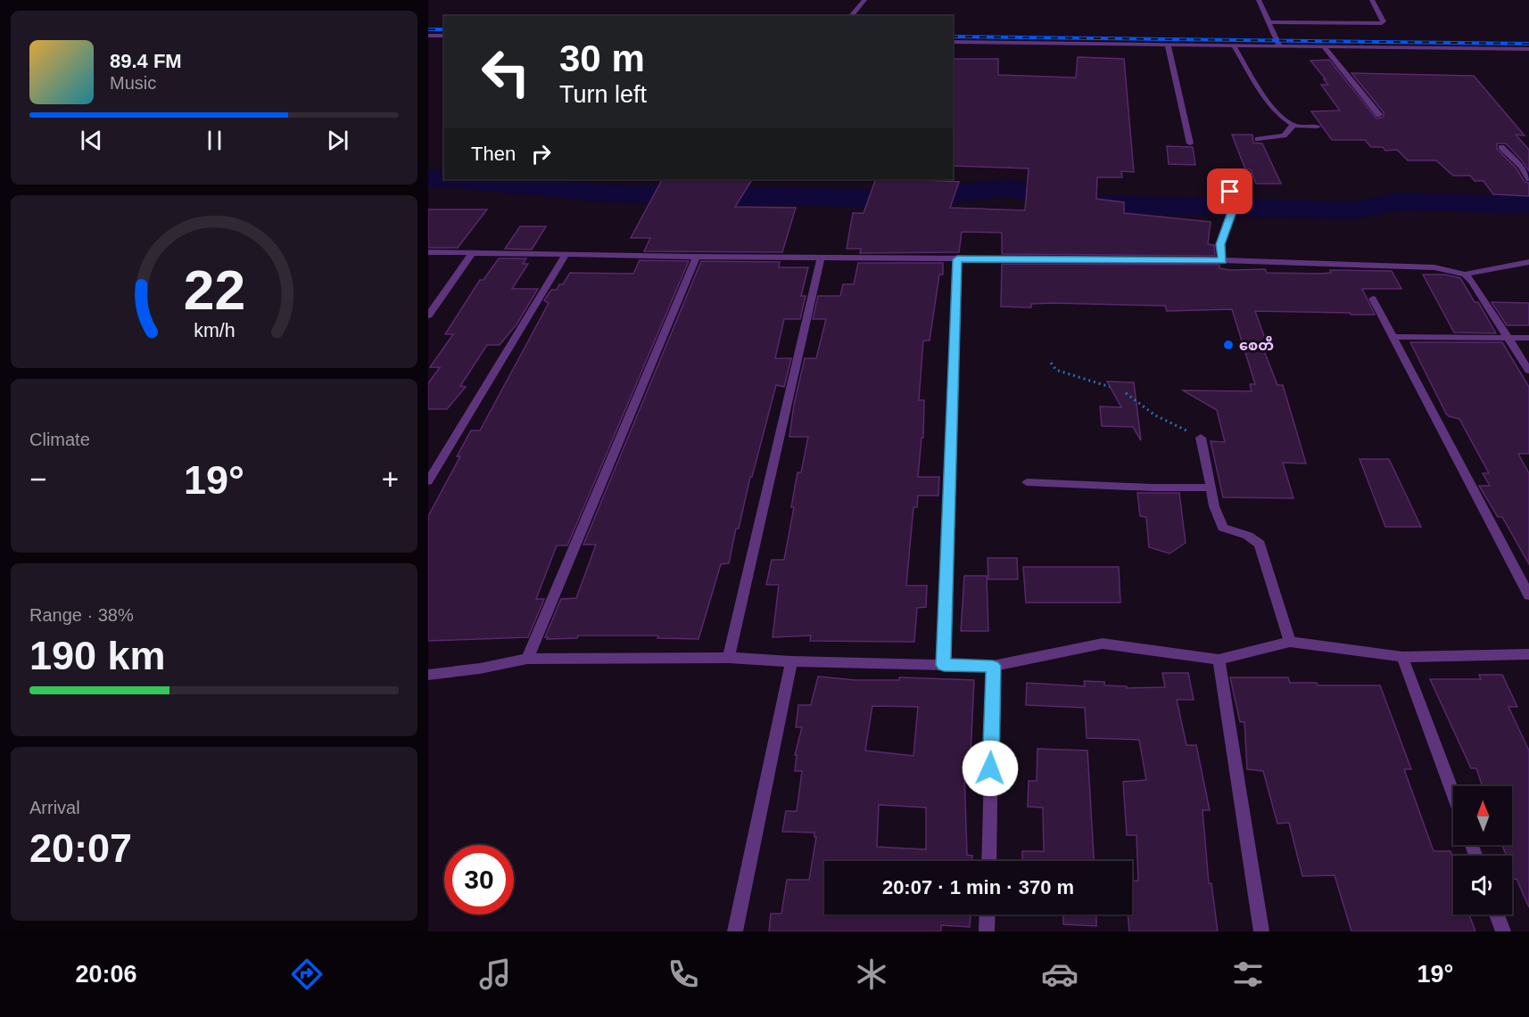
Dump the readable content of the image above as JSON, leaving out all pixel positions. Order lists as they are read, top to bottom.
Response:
{
  "places": ["စေတီ"],
  "north": "top",
  "page": {
    "turn": ["30 m", "Turn left"],
    "song": ["89.4 FM", "Music"],
    "then": "Then",
    "tile": [
      "Climate",
      ["Range · 38%", "190 km"],
      ["Arrival", "20:07"]
    ],
    "heat": ["−", "19°", "+"],
    "limit": "30",
    "trip": "20:07 · 1 min · 370 m",
    "tabs": ["20:06", "19°"],
    "gauge": ["22", "km/h"]
  }
}
